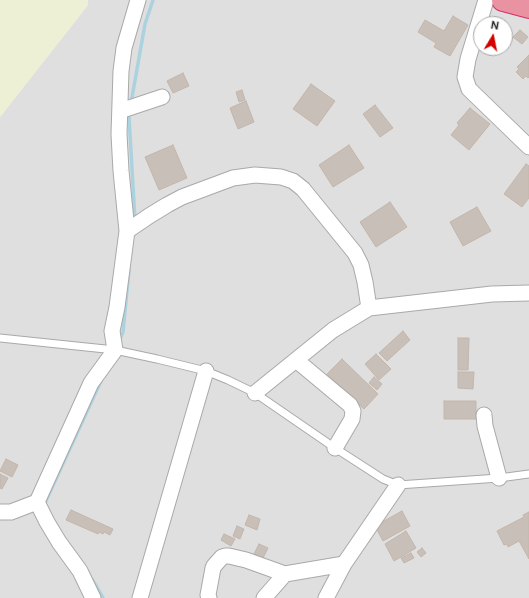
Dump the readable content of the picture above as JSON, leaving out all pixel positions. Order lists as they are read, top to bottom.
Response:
{
  "north": "top"
}
